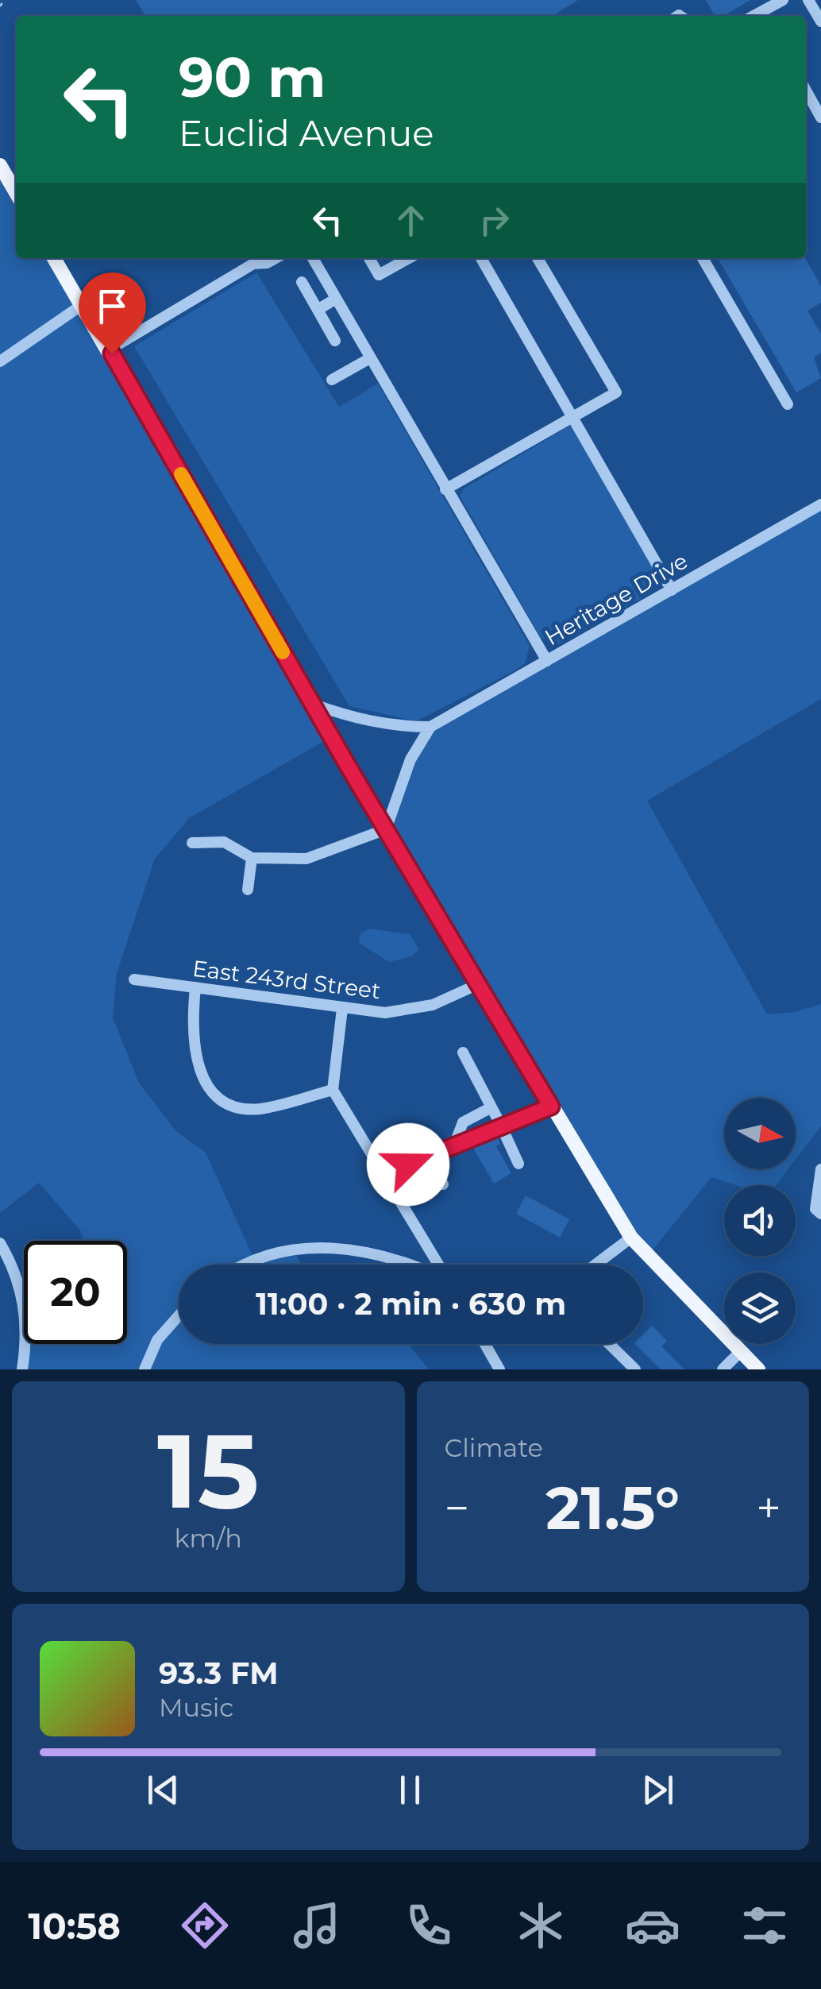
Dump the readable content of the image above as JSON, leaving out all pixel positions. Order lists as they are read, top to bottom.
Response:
{
  "streets": {
    "street": ["Heritage Drive", "East 243rd Street"]
  },
  "north": "right",
  "page": {
    "turn": ["90 m", "Euclid Avenue"],
    "limit": "20",
    "trip": "11:00 · 2 min · 630 m",
    "tile": [
      ["15", "km/h"],
      "Climate"
    ],
    "heat": ["−", "21.5°", "+"],
    "song": ["93.3 FM", "Music"],
    "tabs": "10:58"
  }
}
